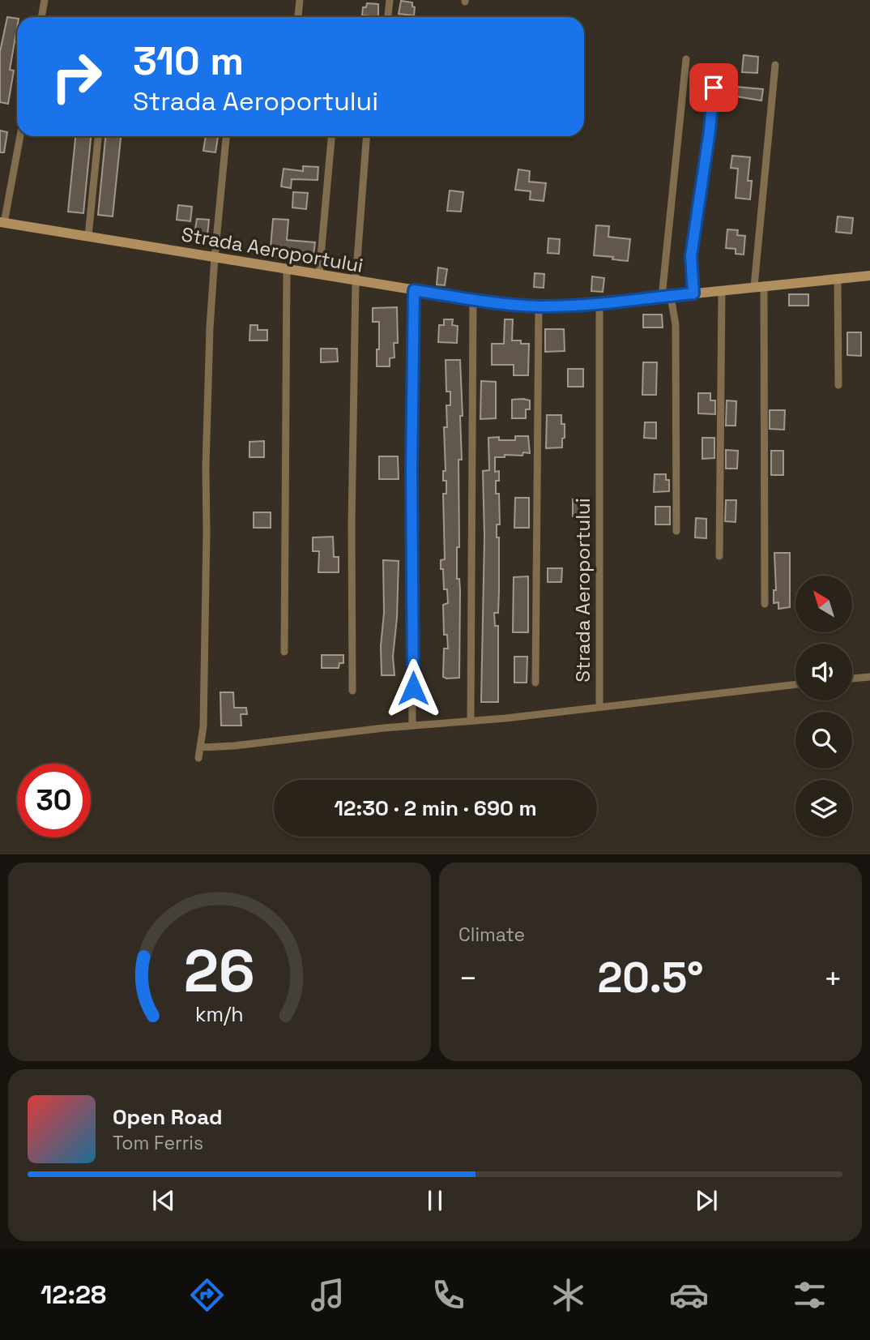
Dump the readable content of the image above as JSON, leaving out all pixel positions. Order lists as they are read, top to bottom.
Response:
{
  "streets": {
    "street": ["Strada Aeroportului"]
  },
  "north": "top left",
  "page": {
    "turn": ["310 m", "Strada Aeroportului"],
    "limit": "30",
    "trip": "12:30 · 2 min · 690 m",
    "tile": "Climate",
    "heat": ["−", "20.5°", "+"],
    "song": ["Open Road", "Tom Ferris"],
    "tabs": "12:28",
    "gauge": ["26", "km/h"]
  }
}
